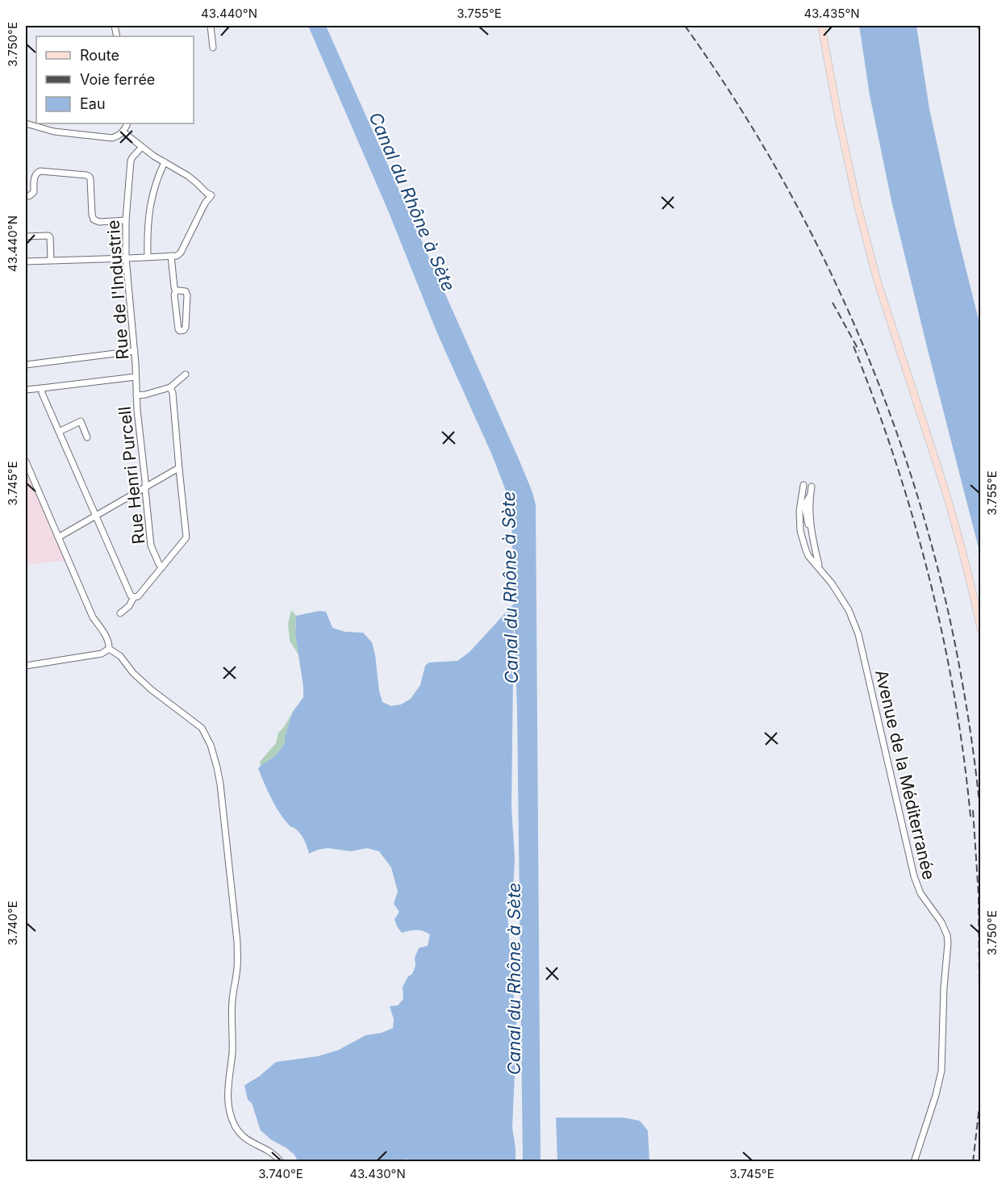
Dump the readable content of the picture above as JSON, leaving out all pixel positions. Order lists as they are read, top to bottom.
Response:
{
  "streets": {
    "street": ["Rue de l'Industrie", "Rue Henri Purcell", "Avenue de la Méditerranée"]
  },
  "crossings": [
    ["Rue de l'Industrie", "Rue Henri Purcell"]
  ],
  "water": ["Canal du Rhône à Sète"],
  "legend": ["Route", "Voie ferrée", "Eau"],
  "coordinates": [
    "43.440°N",
    "3.755°E",
    "43.435°N",
    "3.750°E",
    "3.745°E",
    "3.740°E",
    "43.430°N"
  ]
}
